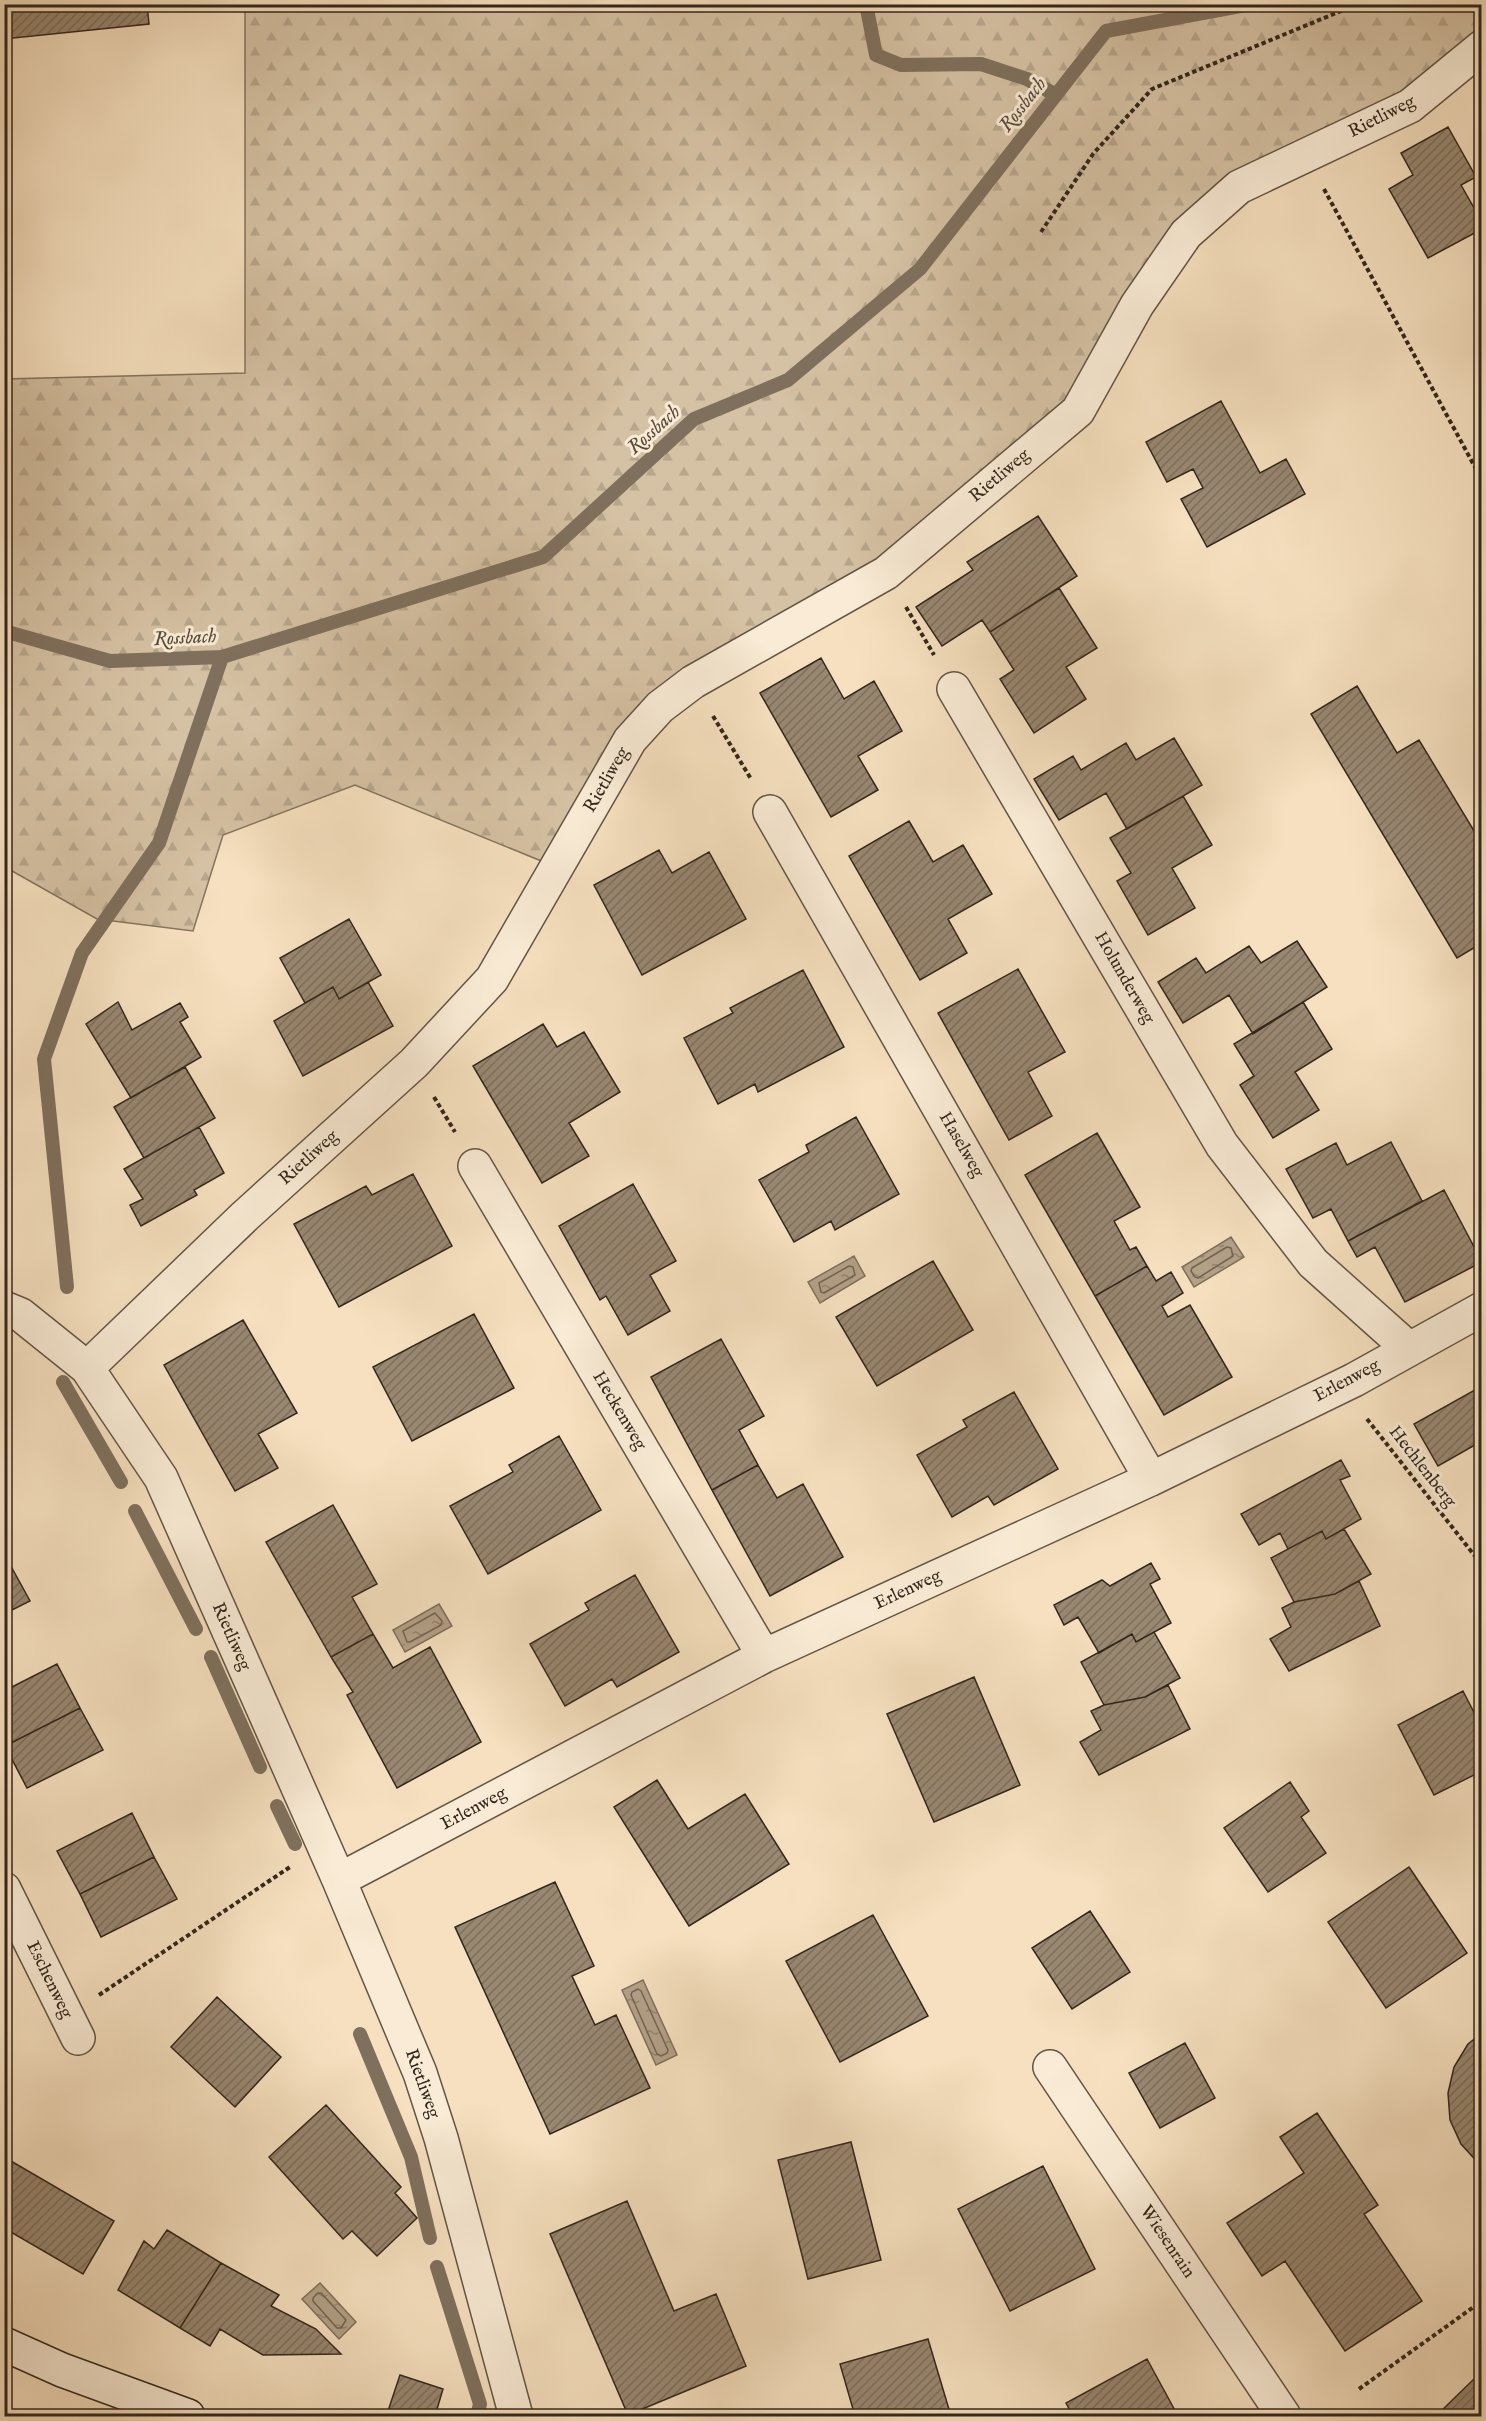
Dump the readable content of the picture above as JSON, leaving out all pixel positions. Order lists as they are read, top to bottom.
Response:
{
  "streets": {
    "street": [
      "Rietliweg",
      "Holunderweg",
      "Haselweg",
      "Erlenweg",
      "Heckenweg",
      "Eschenweg",
      "Wiesenrain"
    ],
    "path": ["Hechlenberg"]
  },
  "crossings": [
    ["Rietliweg", "Erlenweg"],
    ["Holunderweg", "Erlenweg"],
    ["Haselweg", "Erlenweg"],
    ["Erlenweg", "Heckenweg"],
    ["Erlenweg", "Hechlenberg"]
  ],
  "water": ["Rossbach"]
}
